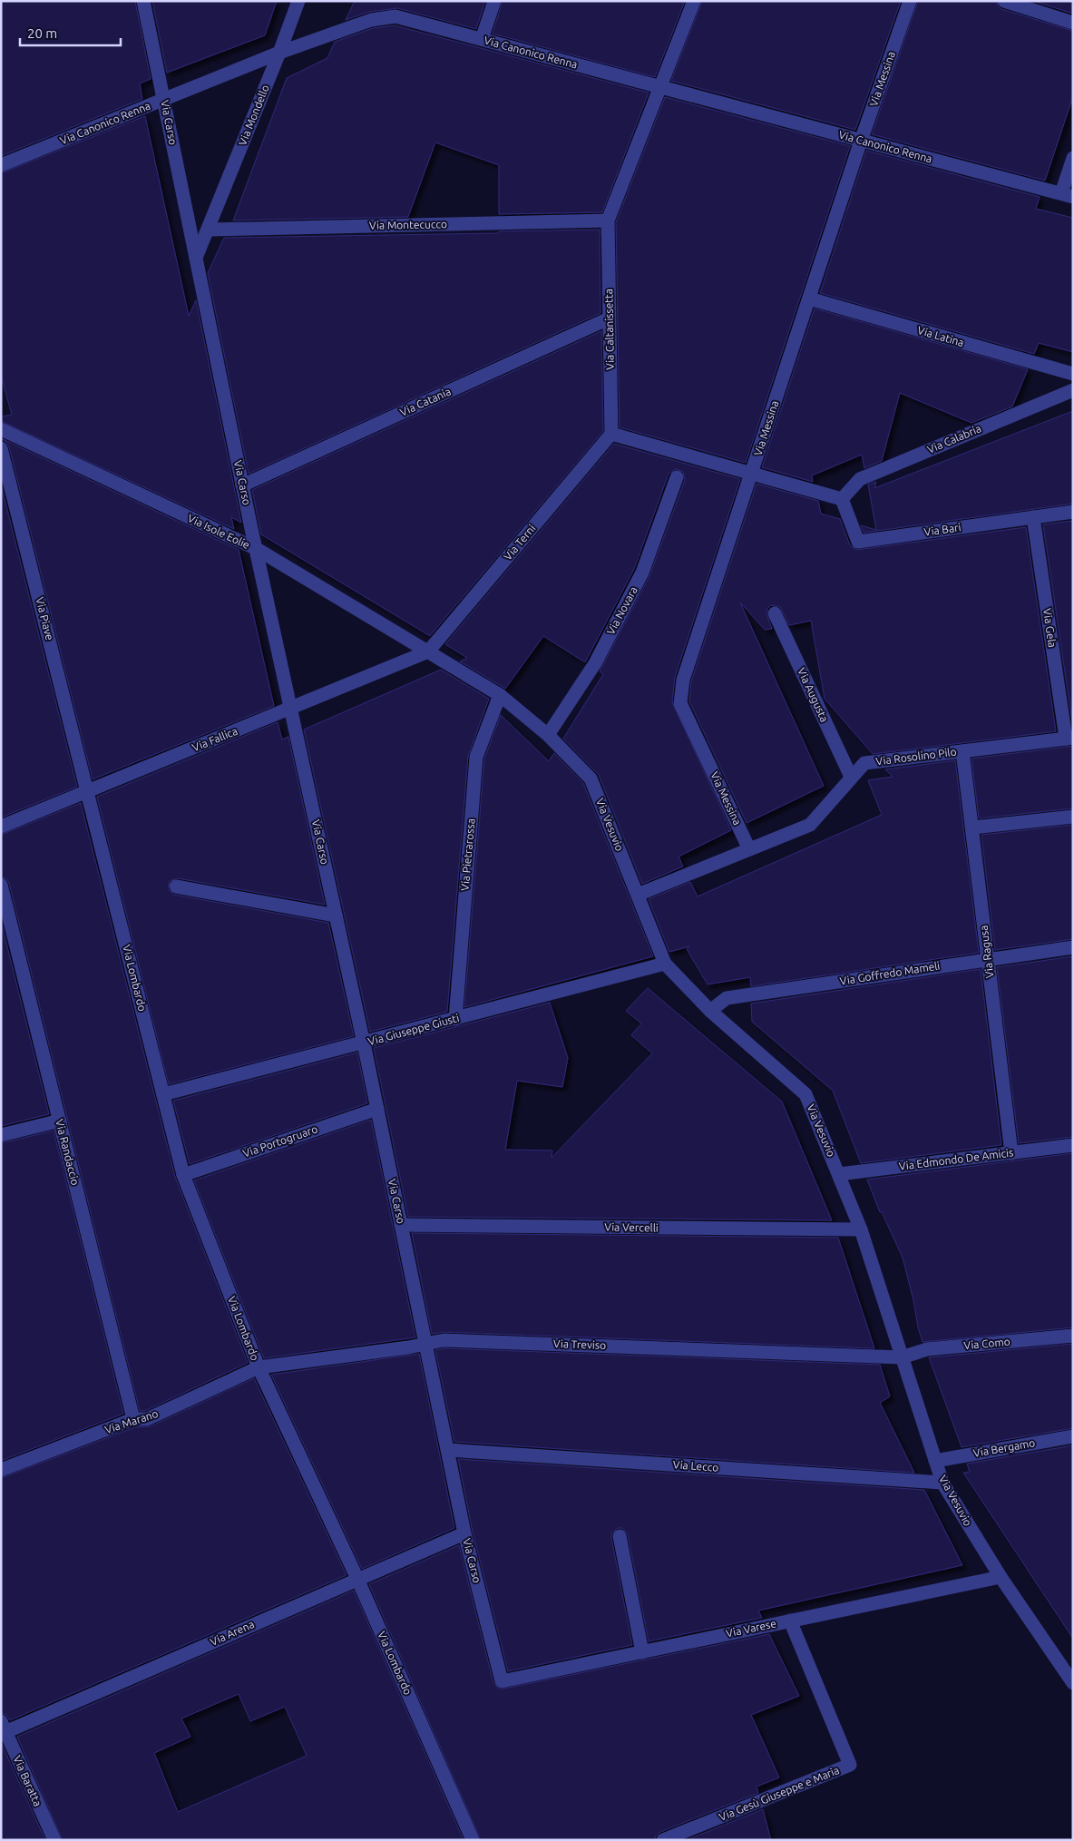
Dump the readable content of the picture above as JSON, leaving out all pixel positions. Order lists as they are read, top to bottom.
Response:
{
  "streets": {
    "street": [
      "Via Canonico Renna",
      "Via Messina",
      "Via Mondello",
      "Via Carso",
      "Via Montecucco",
      "Via Caltanissetta",
      "Via Latina",
      "Via Catania",
      "Via Calabria",
      "Via Bari",
      "Via Isole Eolie",
      "Via Terni",
      "Via Novara",
      "Via Piave",
      "Via Gela",
      "Via Augusta",
      "Via Fallica",
      "Via Rosolino Pilo",
      "Via Vesuvio",
      "Via Pietrarossa",
      "Via Ragusa",
      "Via Goffredo Mameli",
      "Via Lombardo",
      "Via Giuseppe Giusti",
      "Via Portogruaro",
      "Via Randaccio",
      "Via Edmondo De Amicis",
      "Via Vercelli",
      "Via Como",
      "Via Treviso",
      "Via Marano",
      "Via Bergamo",
      "Via Lecco",
      "Via Varese",
      "Via Arena",
      "Via Baratta",
      "Via Gesù Giuseppe e Maria"
    ]
  },
  "crossings": [
    ["Via Canonico Renna", "Via Messina"],
    ["Via Canonico Renna", "Via Mondello"],
    ["Via Canonico Renna", "Via Carso"],
    ["Via Canonico Renna", "Via Caltanissetta"],
    ["Via Messina", "Via Latina"],
    ["Via Messina", "Via Rosolino Pilo"],
    ["Via Mondello", "Via Carso"],
    ["Via Mondello", "Via Montecucco"],
    ["Via Carso", "Via Catania"],
    ["Via Carso", "Via Isole Eolie"],
    ["Via Carso", "Via Fallica"],
    ["Via Carso", "Via Giuseppe Giusti"],
    ["Via Carso", "Via Portogruaro"],
    ["Via Carso", "Via Vercelli"],
    ["Via Carso", "Via Treviso"],
    ["Via Carso", "Via Lecco"],
    ["Via Carso", "Via Varese"],
    ["Via Carso", "Via Arena"],
    ["Via Montecucco", "Via Caltanissetta"],
    ["Via Caltanissetta", "Via Catania"],
    ["Via Caltanissetta", "Via Terni"],
    ["Via Calabria", "Via Bari"],
    ["Via Bari", "Via Gela"],
    ["Via Isole Eolie", "Via Terni"],
    ["Via Isole Eolie", "Via Fallica"],
    ["Via Isole Eolie", "Via Vesuvio"],
    ["Via Terni", "Via Fallica"],
    ["Via Terni", "Via Vesuvio"],
    ["Via Novara", "Via Vesuvio"],
    ["Via Piave", "Via Fallica"],
    ["Via Piave", "Via Lombardo"],
    ["Via Gela", "Via Rosolino Pilo"],
    ["Via Augusta", "Via Rosolino Pilo"],
    ["Via Fallica", "Via Vesuvio"],
    ["Via Fallica", "Via Lombardo"],
    ["Via Rosolino Pilo", "Via Vesuvio"],
    ["Via Rosolino Pilo", "Via Ragusa"],
    ["Via Vesuvio", "Via Pietrarossa"],
    ["Via Vesuvio", "Via Goffredo Mameli"],
    ["Via Vesuvio", "Via Giuseppe Giusti"],
    ["Via Vesuvio", "Via Edmondo De Amicis"],
    ["Via Vesuvio", "Via Vercelli"],
    ["Via Vesuvio", "Via Como"],
    ["Via Vesuvio", "Via Treviso"],
    ["Via Vesuvio", "Via Bergamo"],
    ["Via Vesuvio", "Via Lecco"],
    ["Via Vesuvio", "Via Varese"],
    ["Via Pietrarossa", "Via Giuseppe Giusti"],
    ["Via Ragusa", "Via Goffredo Mameli"],
    ["Via Ragusa", "Via Edmondo De Amicis"],
    ["Via Lombardo", "Via Giuseppe Giusti"],
    ["Via Lombardo", "Via Portogruaro"],
    ["Via Lombardo", "Via Treviso"],
    ["Via Lombardo", "Via Marano"],
    ["Via Lombardo", "Via Arena"],
    ["Via Randaccio", "Via Marano"],
    ["Via Como", "Via Treviso"],
    ["Via Treviso", "Via Marano"],
    ["Via Varese", "Via Gesù Giuseppe e Maria"],
    ["Via Arena", "Via Baratta"]
  ],
  "scale_bar": "20 m"
}
